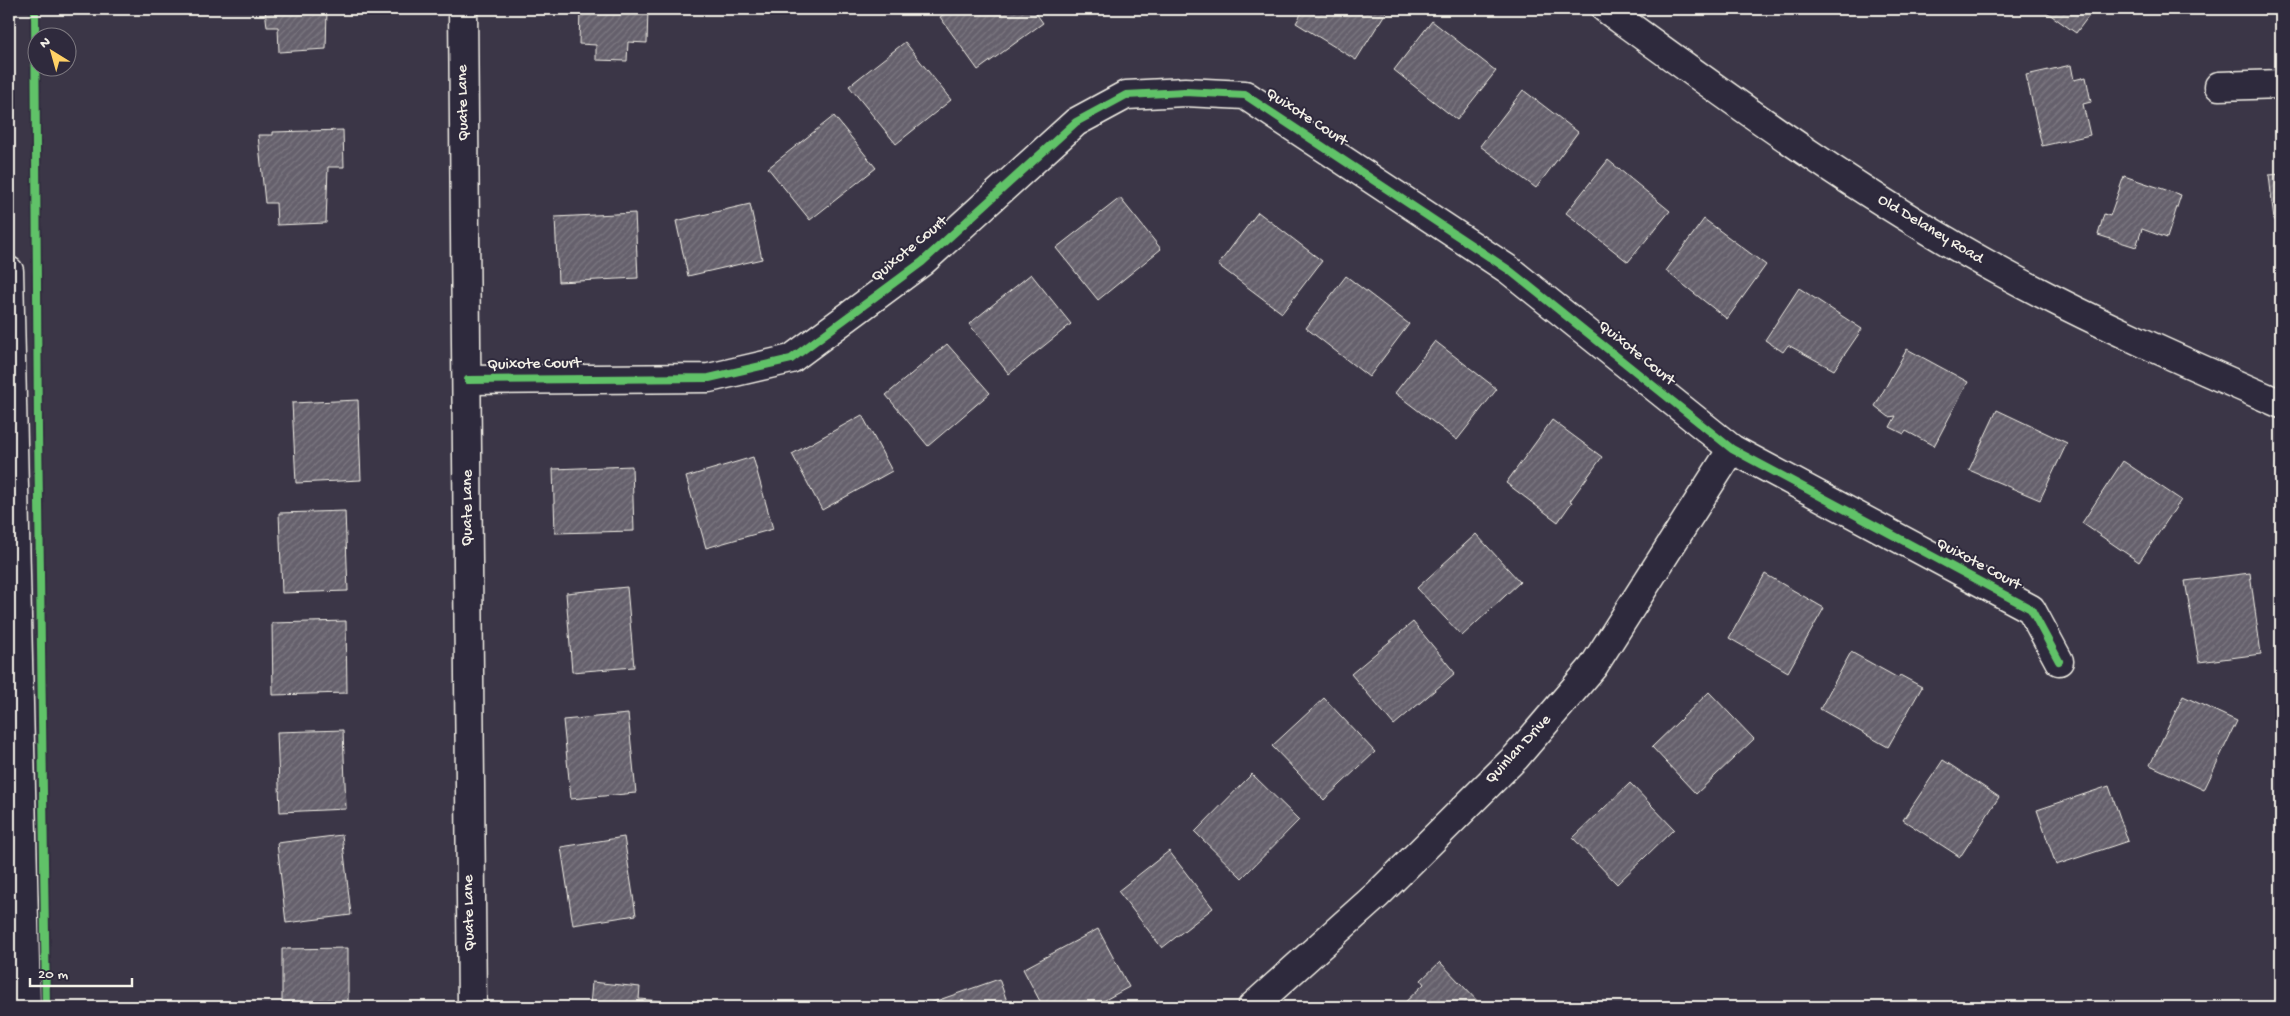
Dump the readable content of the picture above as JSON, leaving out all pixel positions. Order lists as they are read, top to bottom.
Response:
{
  "streets": {
    "street": [
      "Quate Lane",
      "Quixote Court",
      "Old Delaney Road",
      "Quinlan Drive"
    ]
  },
  "crossings": [
    ["Quate Lane", "Quixote Court"],
    ["Quixote Court", "Quinlan Drive"]
  ],
  "scale_bar": "20 m",
  "north": "top left"
}
